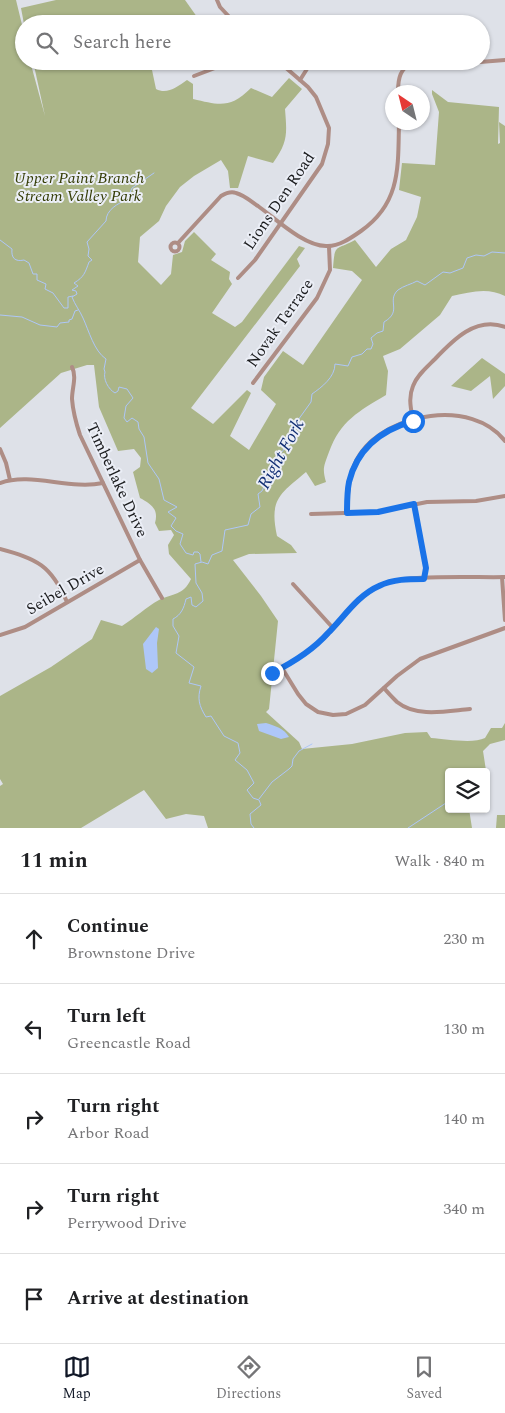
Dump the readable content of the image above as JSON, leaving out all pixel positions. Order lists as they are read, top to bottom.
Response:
{
  "streets": {
    "street": [
      "Lions Den Road",
      "Novak Terrace",
      "Timberlake Drive",
      "Seibel Drive"
    ]
  },
  "crossings": [
    ["Timberlake Drive", "Seibel Drive"]
  ],
  "water": ["Right Fork"],
  "parks": ["Upper Paint Branch Stream Valley Park"],
  "north": "top left",
  "page": {
    "search": "Search here",
    "heading": ["11 min", "Walk · 840 m"],
    "list": [
      ["Continue", "Brownstone Drive", "230 m"],
      ["Turn left", "Greencastle Road", "130 m"],
      ["Turn right", "Arbor Road", "140 m"],
      ["Turn right", "Perrywood Drive", "340 m"],
      "Arrive at destination"
    ],
    "nav": ["Map", "Directions", "Saved"]
  }
}
